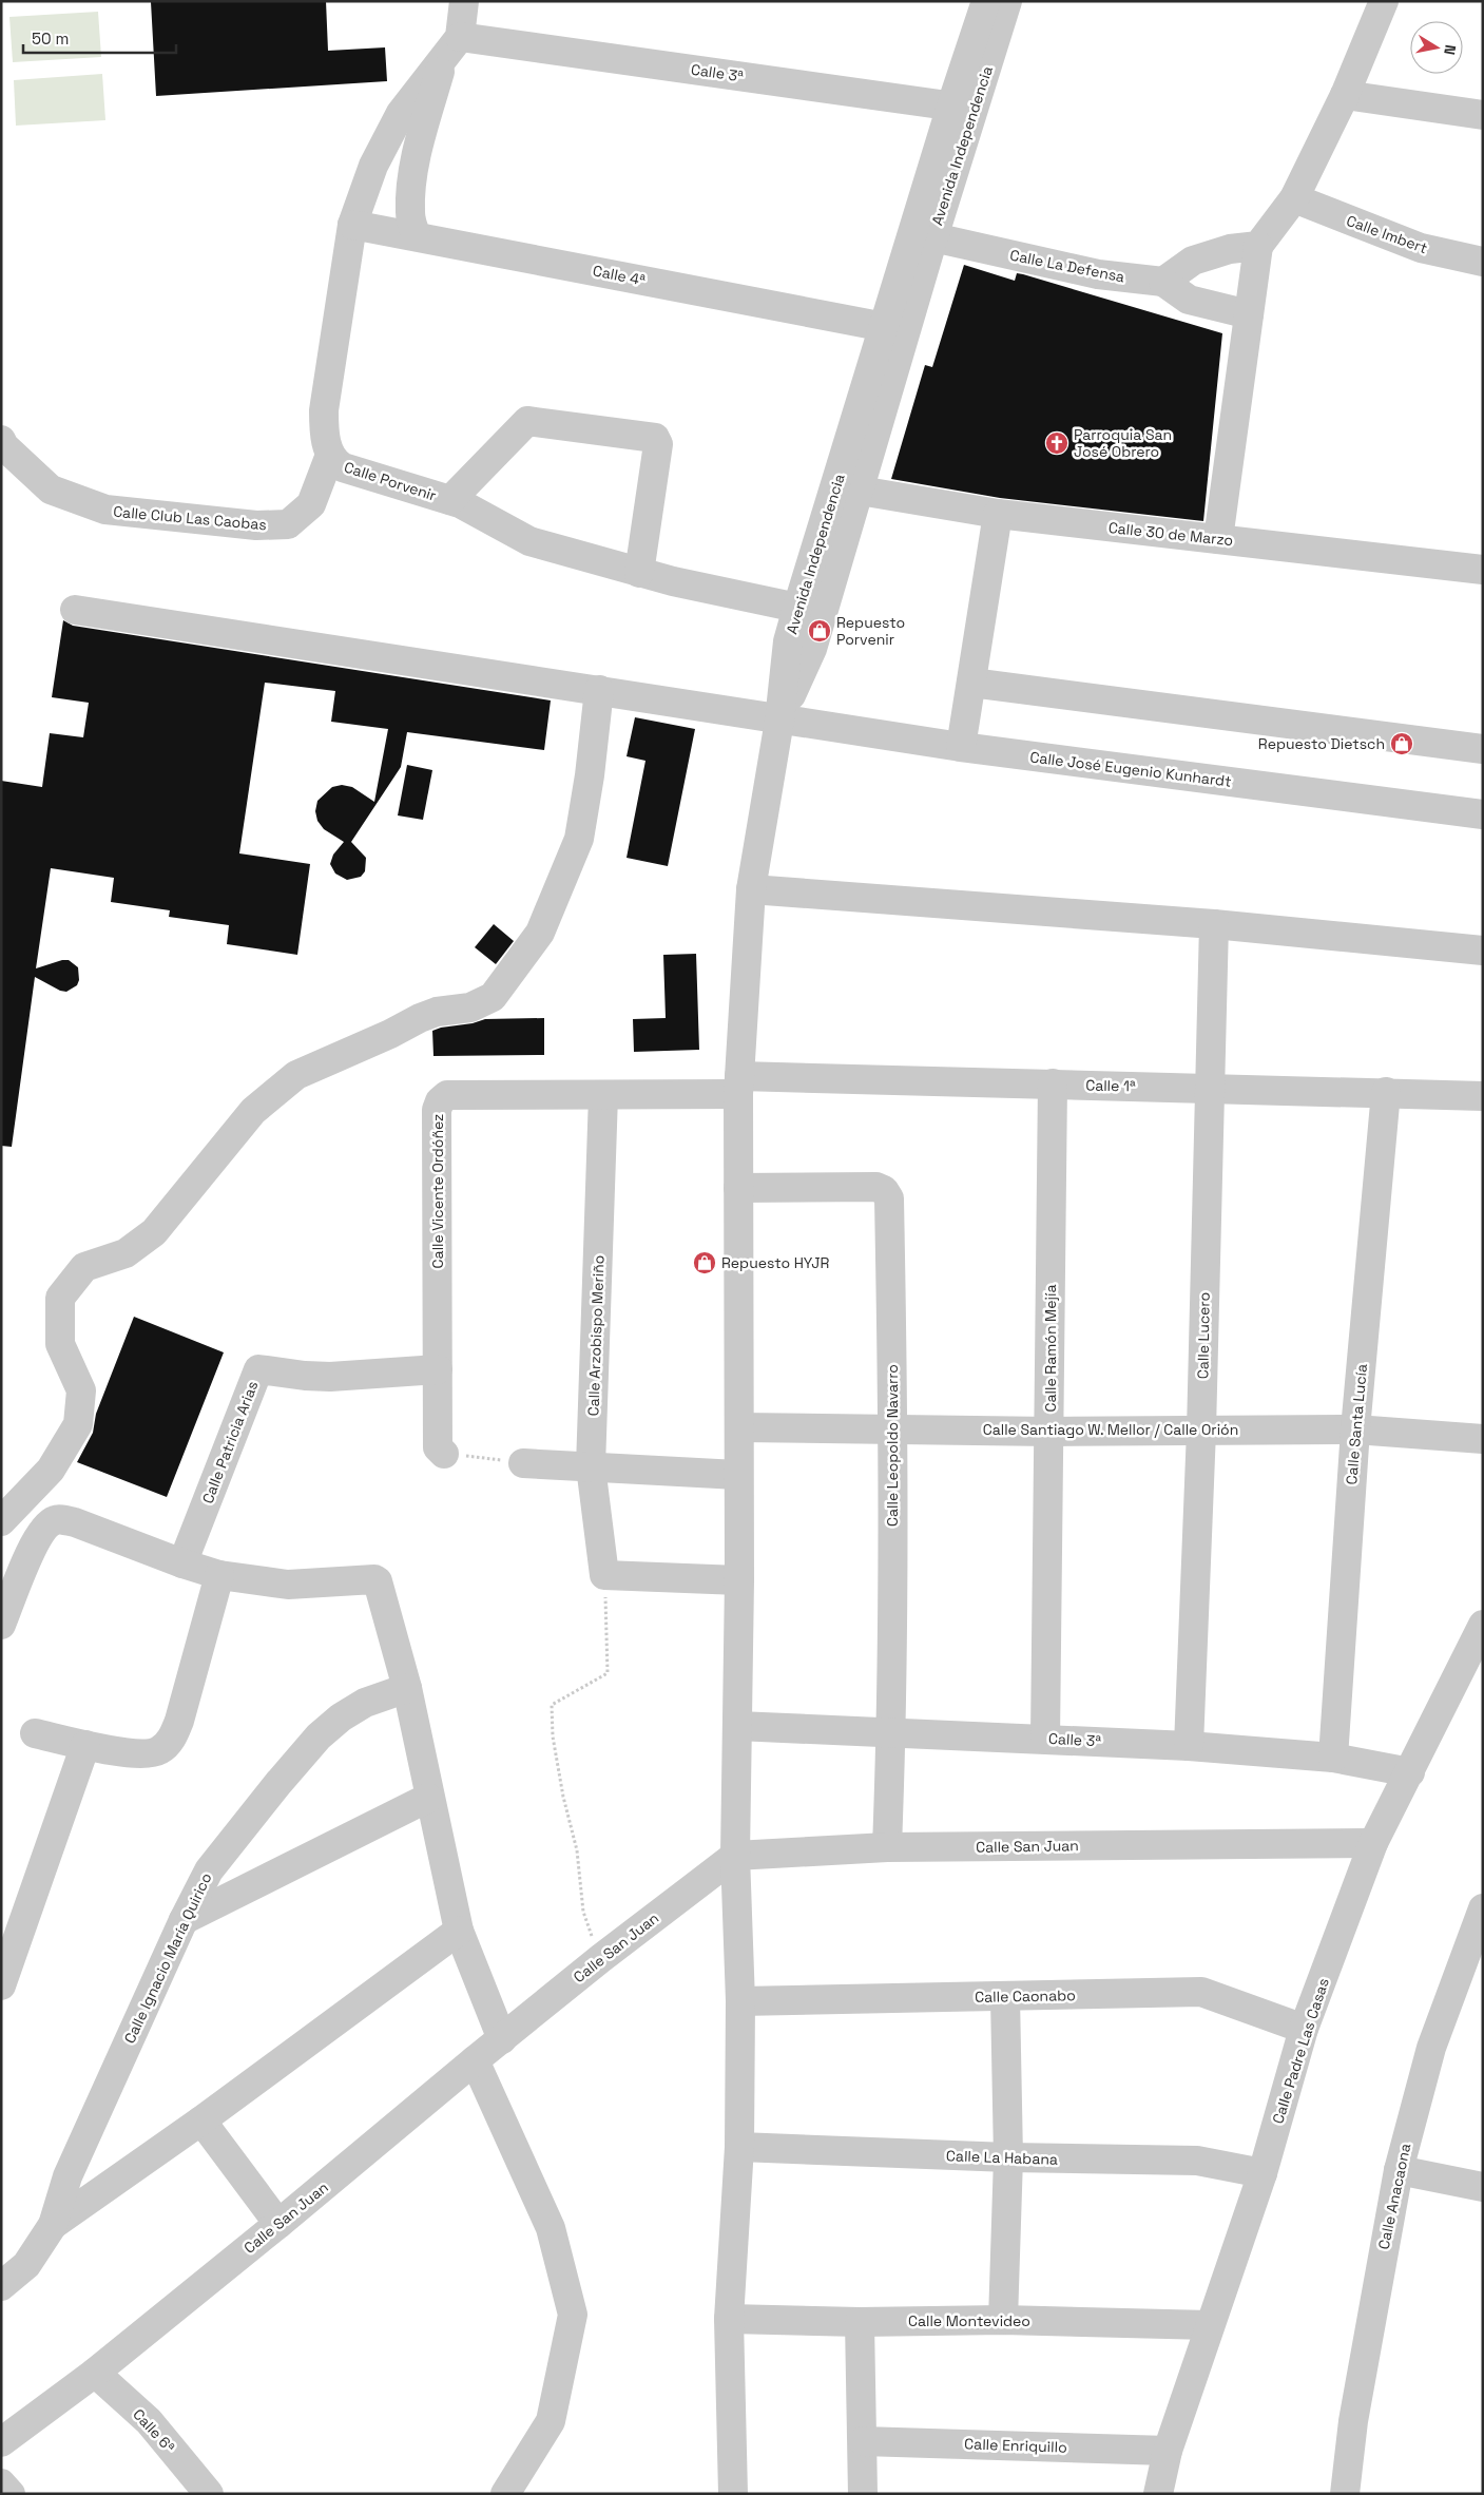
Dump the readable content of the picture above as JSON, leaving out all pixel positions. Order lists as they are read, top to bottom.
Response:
{
  "streets": {
    "street": [
      "Calle 3ª",
      "Avenida Independencia",
      "Calle Imbert",
      "Calle La Defensa",
      "Calle 4ª",
      "Calle Porvenir",
      "Calle Club Las Caobas",
      "Calle 30 de Marzo",
      "Calle José Eugenio Kunhardt",
      "Calle 1ª",
      "Calle Vicente Ordóñez",
      "Calle Arzobispo Meriño",
      "Calle Lucero",
      "Calle Ramón Mejía",
      "Calle Santa Lucía",
      "Calle Santiago W. Mellor / Calle Orión",
      "Calle Patricia Arias",
      "Calle Leopoldo Navarro",
      "Calle San Juan",
      "Calle Ignacio María Quirico",
      "Calle Caonabo",
      "Calle Padre Las Casas",
      "Calle La Habana",
      "Calle Anacaona",
      "Calle Montevideo",
      "Calle 6ª",
      "Calle Enriquillo"
    ]
  },
  "crossings": [
    ["Calle 3ª", "Avenida Independencia"],
    ["Calle 3ª", "Calle Porvenir"],
    ["Calle 3ª", "Calle Lucero"],
    ["Calle 3ª", "Calle Ramón Mejía"],
    ["Calle 3ª", "Calle Santa Lucía"],
    ["Calle 3ª", "Calle Leopoldo Navarro"],
    ["Calle 3ª", "Calle Padre Las Casas"],
    ["Avenida Independencia", "Calle La Defensa"],
    ["Avenida Independencia", "Calle 4ª"],
    ["Avenida Independencia", "Calle Porvenir"],
    ["Avenida Independencia", "Calle 30 de Marzo"],
    ["Avenida Independencia", "Calle José Eugenio Kunhardt"],
    ["Calle 4ª", "Calle Porvenir"],
    ["Calle Porvenir", "Calle Club Las Caobas"],
    ["Calle 1ª", "Calle Vicente Ordóñez"],
    ["Calle 1ª", "Calle Lucero"],
    ["Calle 1ª", "Calle Ramón Mejía"],
    ["Calle 1ª", "Calle Santa Lucía"],
    ["Calle Vicente Ordóñez", "Calle Arzobispo Meriño"],
    ["Calle Vicente Ordóñez", "Calle Patricia Arias"],
    ["Calle Lucero", "Calle Santiago W. Mellor / Calle Orión"],
    ["Calle Ramón Mejía", "Calle Santiago W. Mellor / Calle Orión"],
    ["Calle Santa Lucía", "Calle Santiago W. Mellor / Calle Orión"],
    ["Calle Santiago W. Mellor / Calle Orión", "Calle Leopoldo Navarro"],
    ["Calle Leopoldo Navarro", "Calle San Juan"],
    ["Calle San Juan", "Calle Padre Las Casas"],
    ["Calle San Juan", "Calle 6ª"],
    ["Calle Caonabo", "Calle Padre Las Casas"],
    ["Calle Padre Las Casas", "Calle La Habana"],
    ["Calle Padre Las Casas", "Calle Montevideo"],
    ["Calle Padre Las Casas", "Calle Enriquillo"]
  ],
  "places": {
    "church": ["Parroquia San José Obrero"],
    "shop": ["Repuesto Porvenir", "Repuesto Dietsch", "Repuesto HYJR"]
  },
  "scale_bar": "50 m",
  "north": "right"
}
